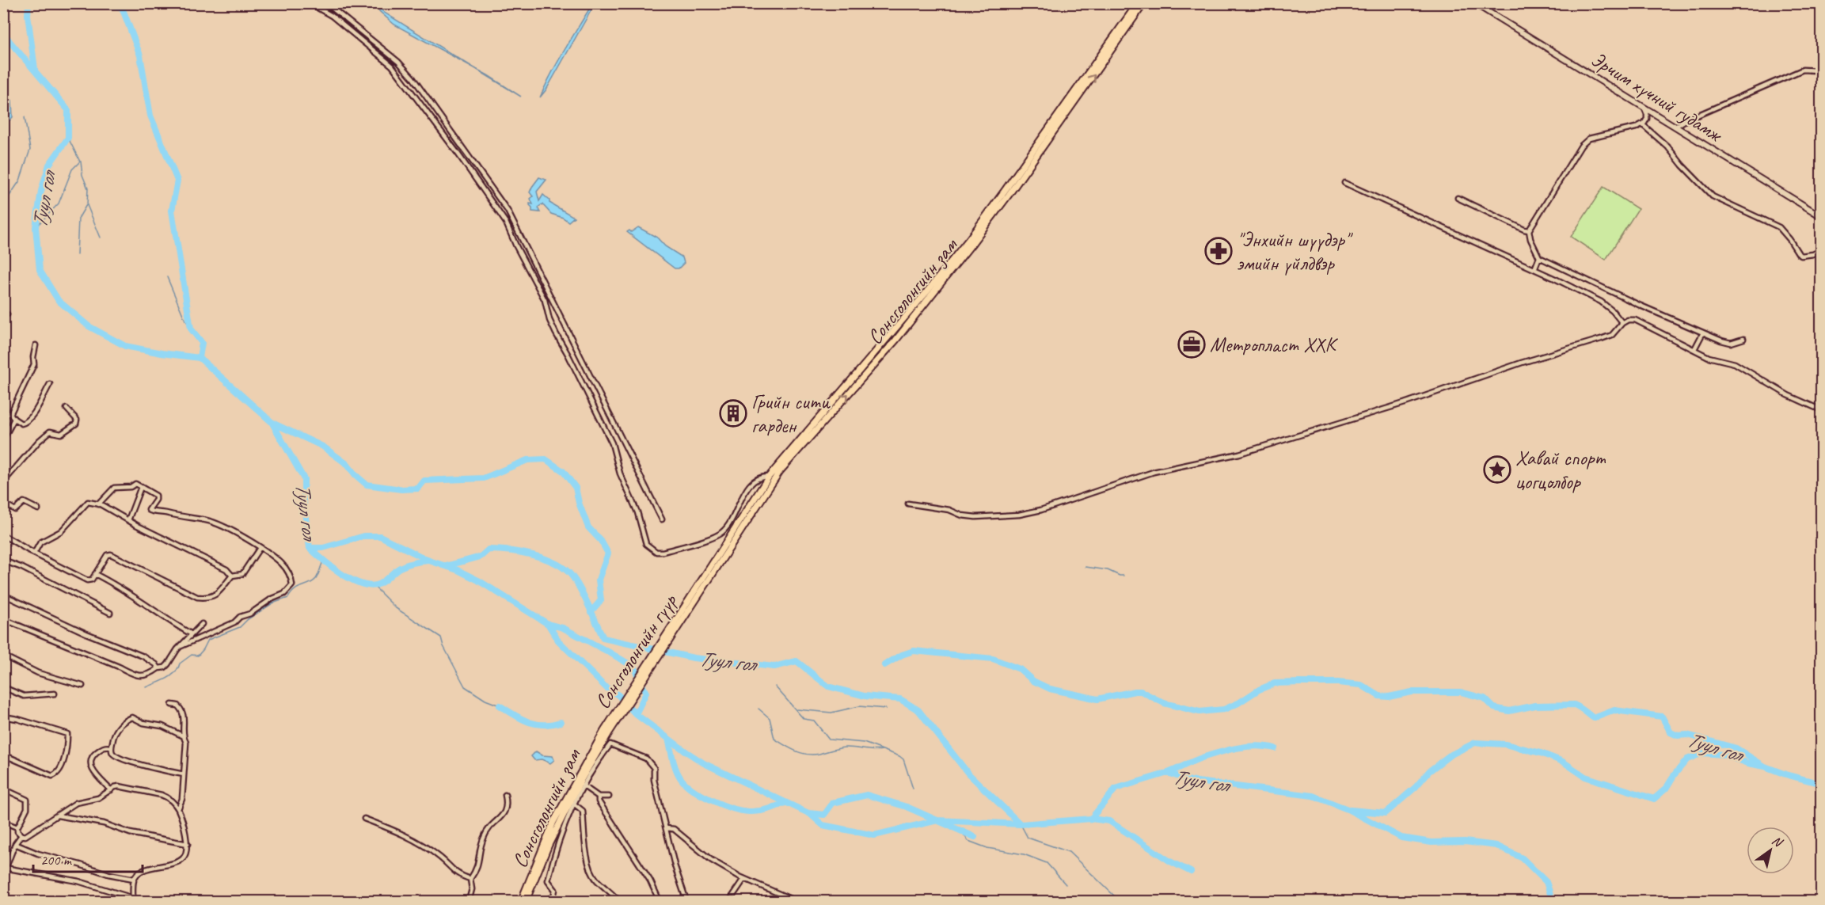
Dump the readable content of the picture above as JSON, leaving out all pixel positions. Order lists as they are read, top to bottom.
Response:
{
  "streets": {
    "main road": ["Эрчим хүчний гудамж", "Сонсголонгийн зам", "Сонсголонгийн гүүр"]
  },
  "crossings": [
    ["Сонсголонгийн зам", "Сонсголонгийн гүүр"]
  ],
  "water": ["Туул гол"],
  "places": {
    "pharmacy": ["\"Энхийн шүүдэр\" эмийн үйлдвэр"],
    "office": ["Метропласт ХХК"],
    "building": ["Грийн сити гарден"],
    "place": ["Хавай спорт цогцолбор"]
  },
  "scale_bar": "200 m",
  "north": "top right"
}
